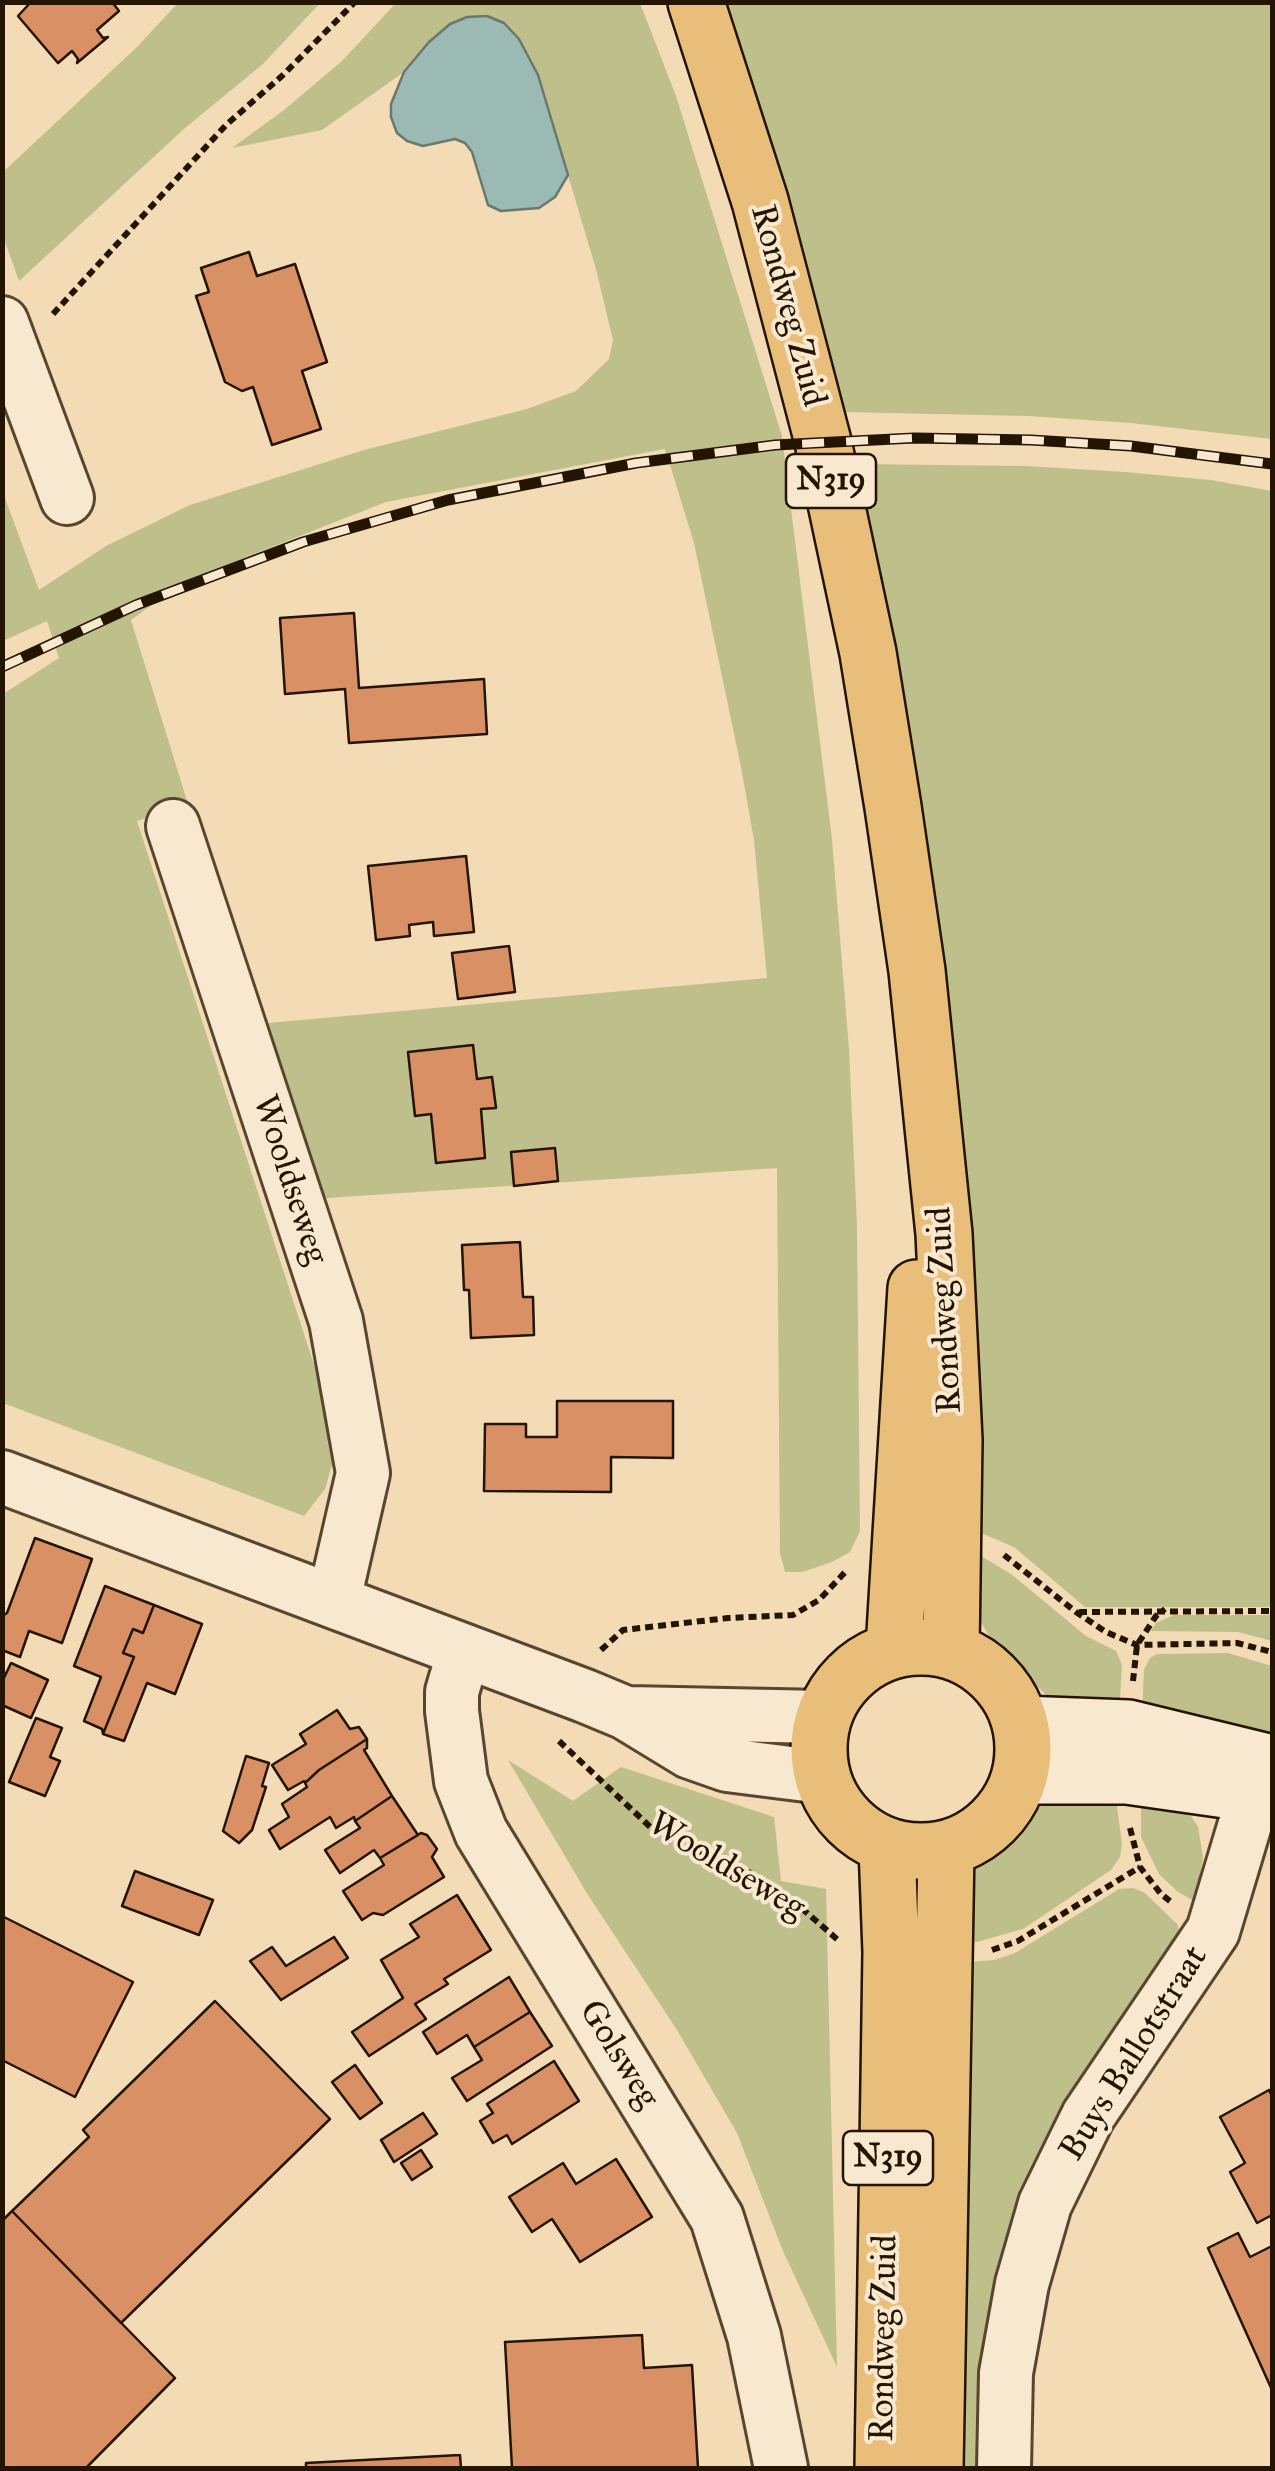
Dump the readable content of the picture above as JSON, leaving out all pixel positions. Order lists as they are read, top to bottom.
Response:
{
  "streets": {
    "main road": ["Rondweg Zuid", "N319"],
    "street": ["Wooldseweg", "Buys Ballotstraat", "Golsweg"]
  },
  "crossings": [
    ["Rondweg Zuid", "Wooldseweg"]
  ]
}
